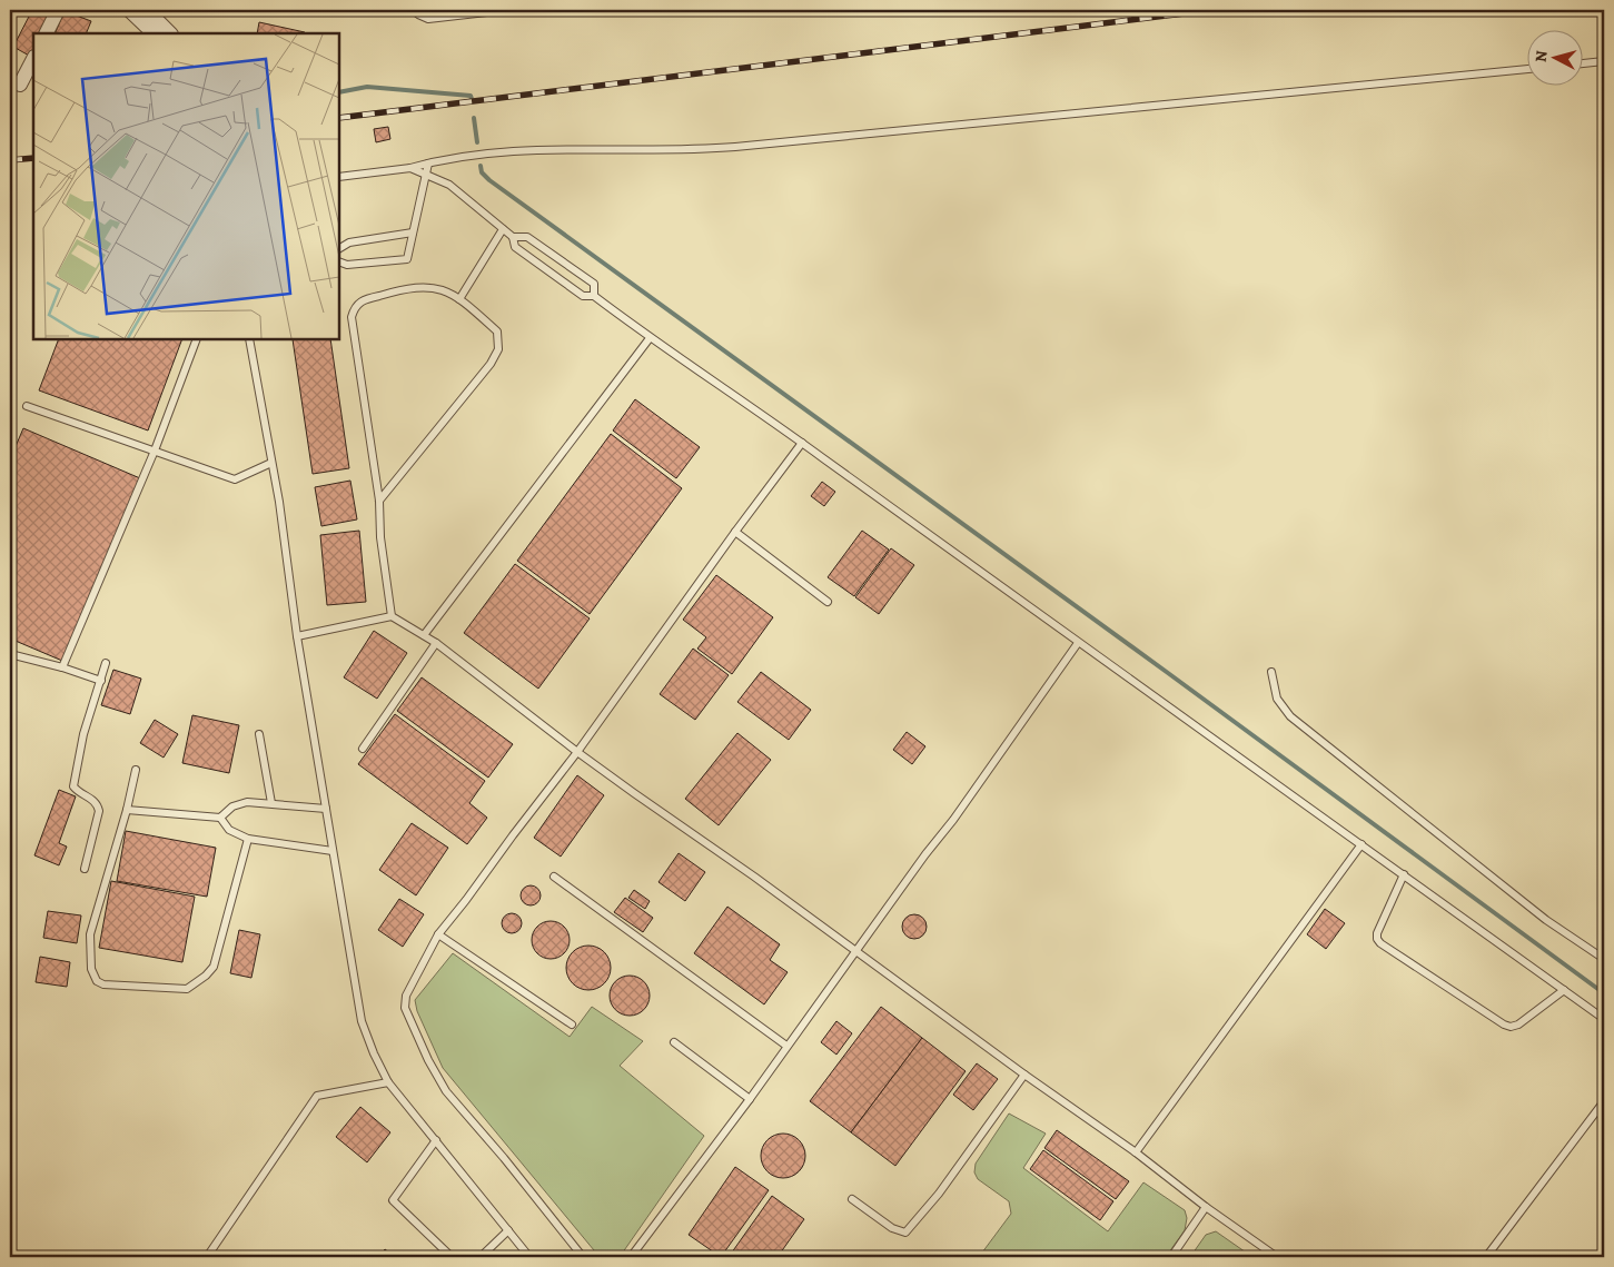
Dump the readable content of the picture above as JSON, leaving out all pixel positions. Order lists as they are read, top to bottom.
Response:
{
  "north": "left"
}
